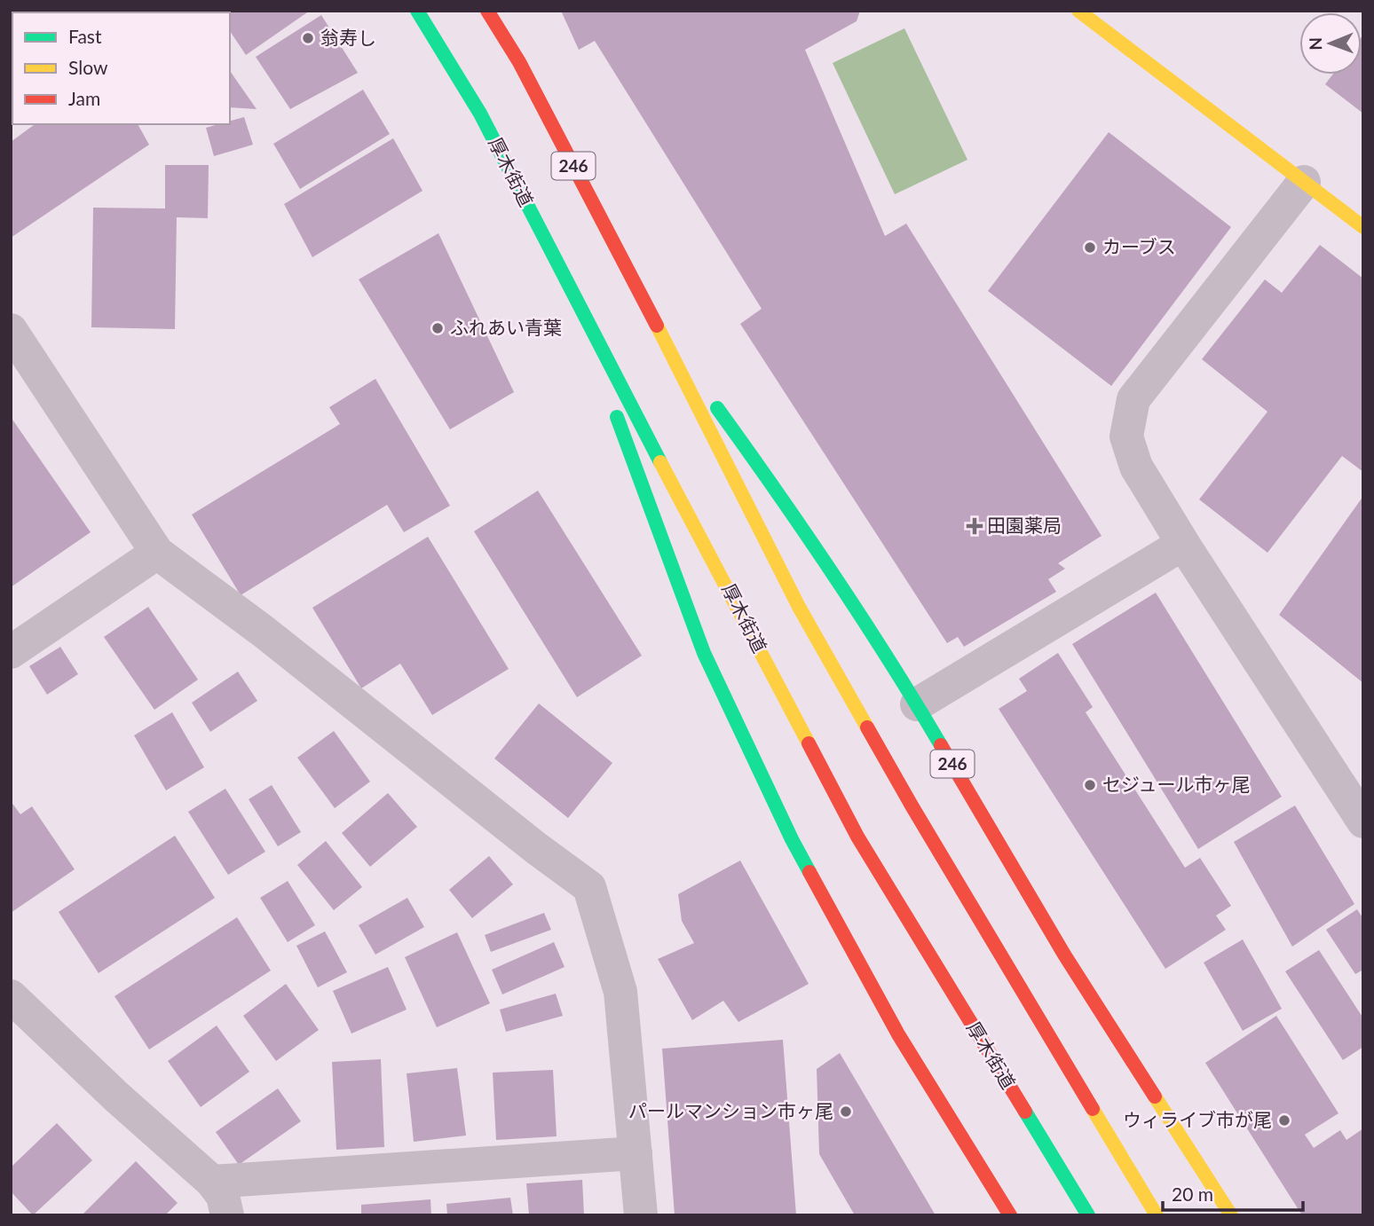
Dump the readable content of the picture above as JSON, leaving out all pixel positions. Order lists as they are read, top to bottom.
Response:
{
  "streets": {
    "main road": ["246", "厚木街道"]
  },
  "places": {
    "other": [
      "翁寿し",
      "カーブス",
      "ふれあい青葉",
      "セジュール市ヶ尾",
      "パールマンション市ヶ尾",
      "ウィライブ市が尾"
    ],
    "health": ["田園薬局"]
  },
  "legend": ["Fast", "Slow", "Jam"],
  "scale_bar": "20 m",
  "north": "left"
}
